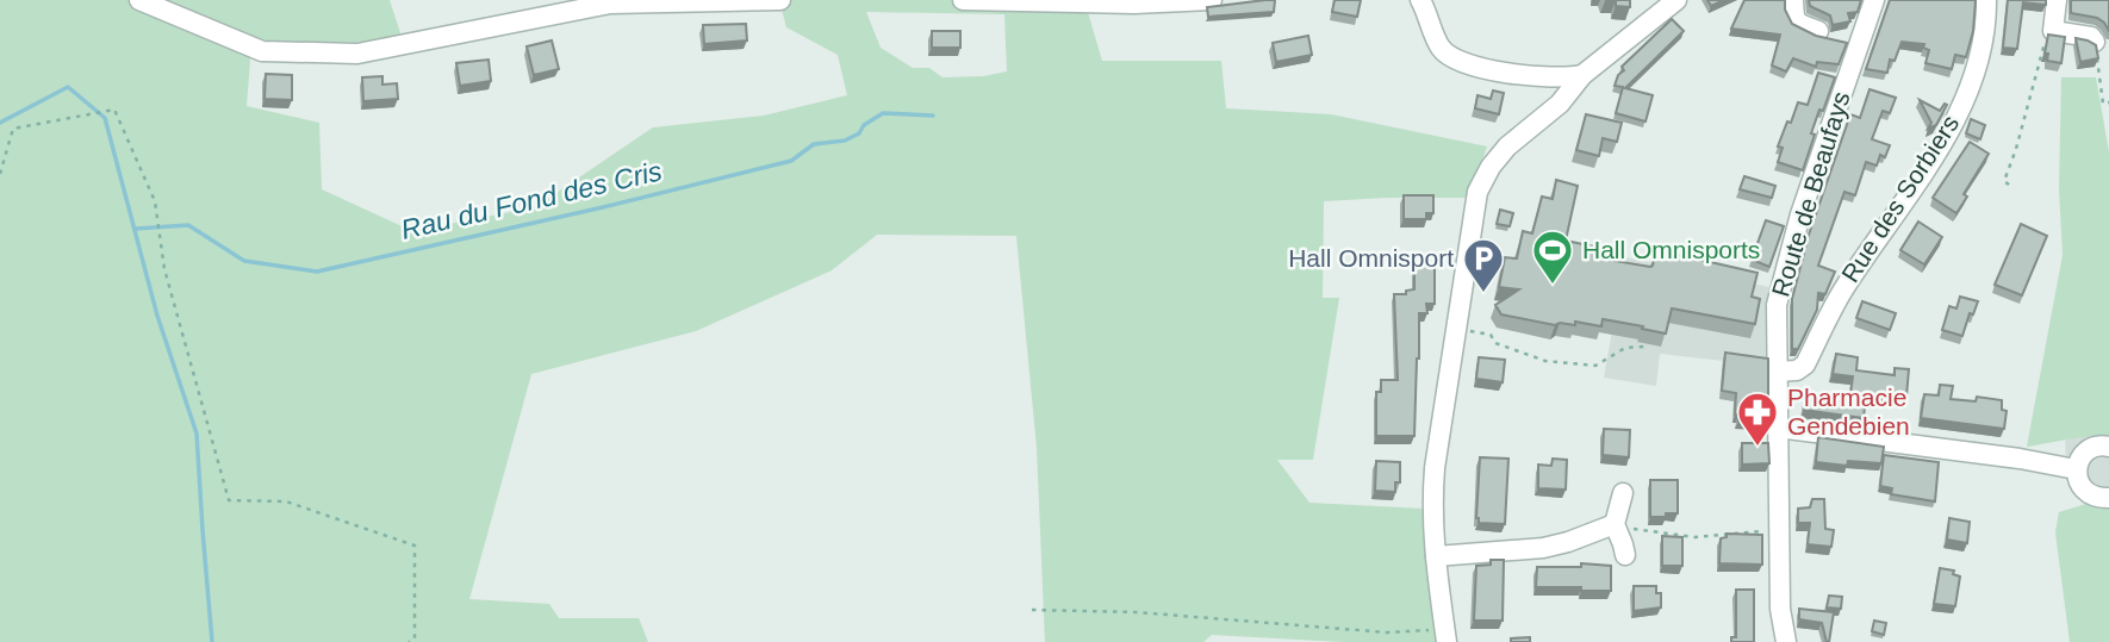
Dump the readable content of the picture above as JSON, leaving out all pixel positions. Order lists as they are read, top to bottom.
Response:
{
  "streets": {
    "street": ["Route de Beaufays", "Rue des Sorbiers"]
  },
  "crossings": [
    ["Route de Beaufays", "Rue des Sorbiers"]
  ],
  "water": ["Rau du Fond des Cris"],
  "places": {
    "sports": ["Hall Omnisports"],
    "parking": ["Hall Omnisport"],
    "pharmacy": ["Pharmacie Gendebien"]
  }
}
